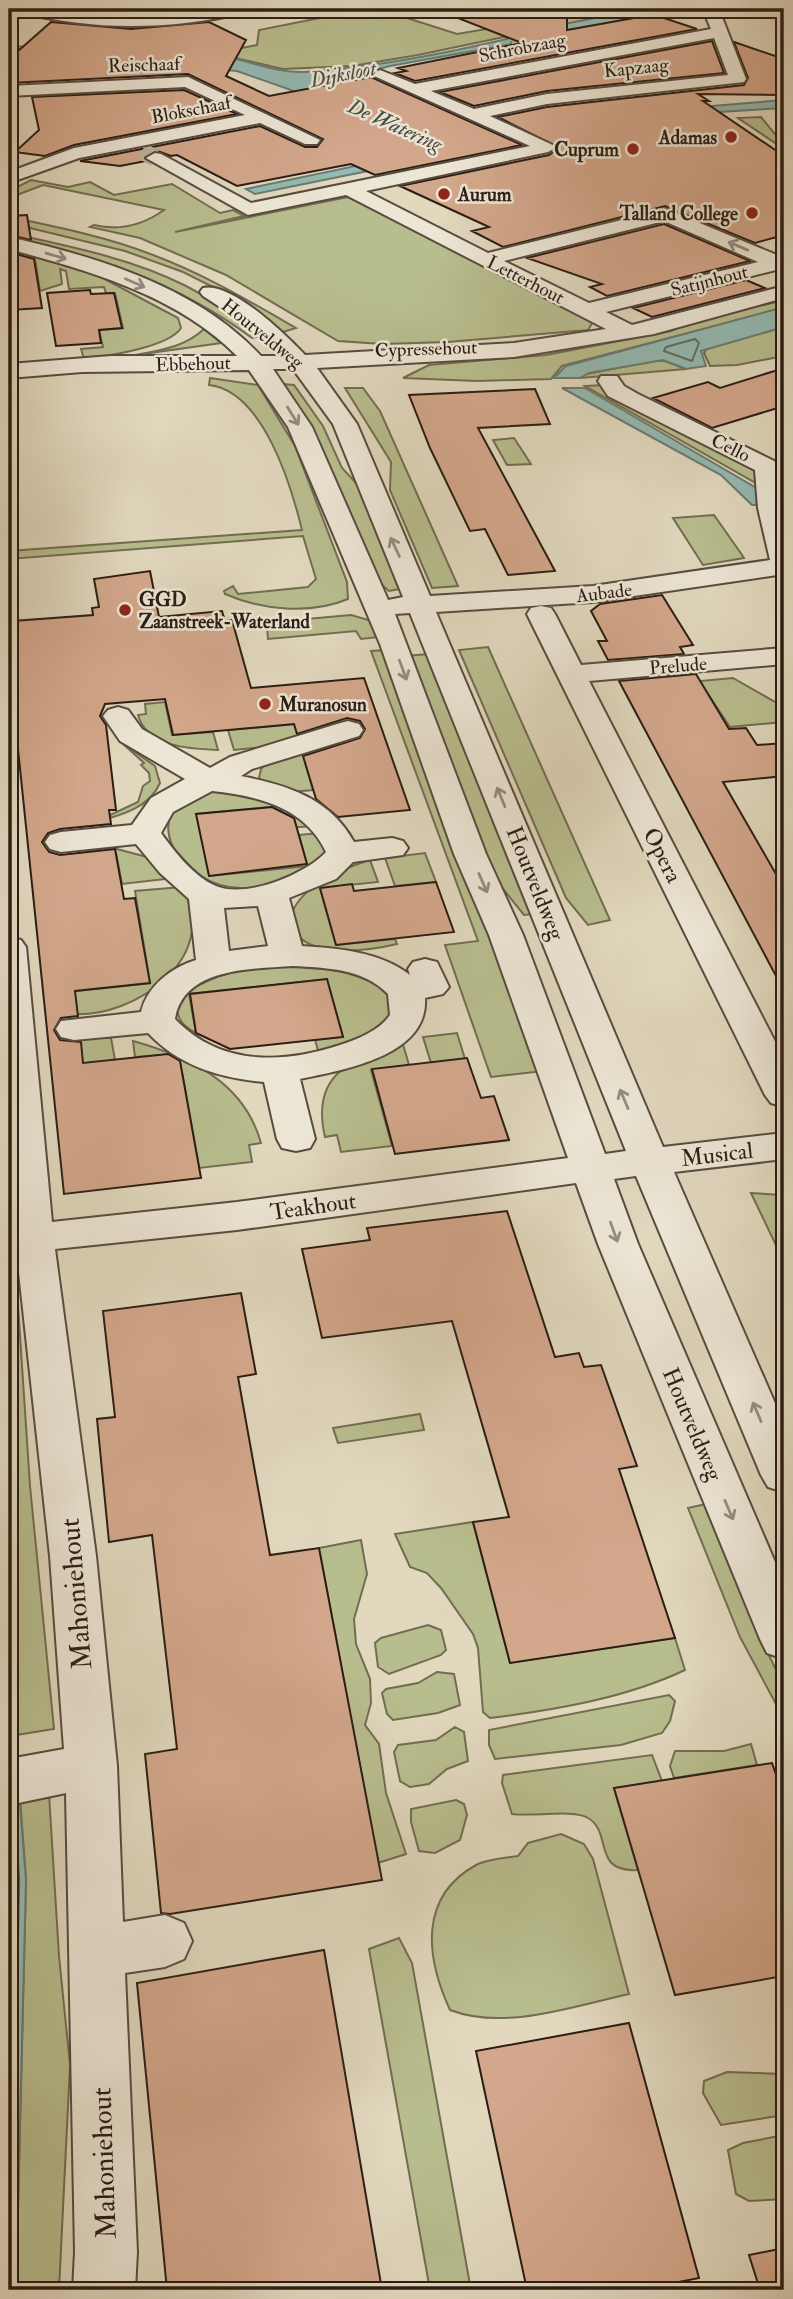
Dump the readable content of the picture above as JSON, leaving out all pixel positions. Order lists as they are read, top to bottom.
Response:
{
  "streets": {
    "street": [
      "Schrobzaag",
      "Reischaaf",
      "Kapzaag",
      "Blokschaaf",
      "Letterhout",
      "Satijnhout",
      "Houtveldweg",
      "Cypressehout",
      "Ebbehout",
      "Cello",
      "Aubade",
      "Prelude",
      "Opera",
      "Musical",
      "Teakhout",
      "Mahoniehout"
    ]
  },
  "crossings": [
    ["Schrobzaag", "Kapzaag"],
    ["Reischaaf", "Blokschaaf"],
    ["Letterhout", "Satijnhout"],
    ["Letterhout", "Cypressehout"],
    ["Houtveldweg", "Cypressehout"],
    ["Houtveldweg", "Ebbehout"],
    ["Houtveldweg", "Aubade"],
    ["Houtveldweg", "Musical"],
    ["Houtveldweg", "Teakhout"],
    ["Cypressehout", "Ebbehout"],
    ["Cello", "Aubade"],
    ["Prelude", "Opera"],
    ["Teakhout", "Mahoniehout"]
  ],
  "water": ["Dijksloot", "De Watering"],
  "places": [
    "Adamas",
    "Cuprum",
    "Aurum",
    "Talland College",
    "GGD Zaanstreek-Waterland",
    "Muranosun"
  ]
}
